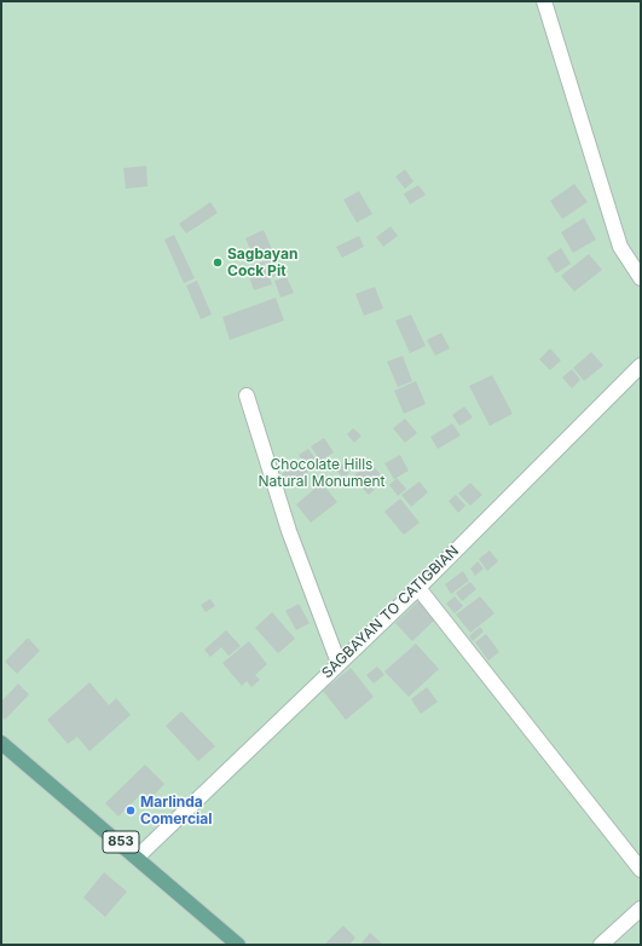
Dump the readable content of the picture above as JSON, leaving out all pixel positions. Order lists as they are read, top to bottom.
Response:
{
  "streets": {
    "main road": ["853"],
    "street": ["SAGBAYAN TO CATIGBIAN"]
  },
  "crossings": [
    ["SAGBAYAN TO CATIGBIAN", "853"]
  ],
  "parks": ["Chocolate Hills Natural Monument"],
  "places": ["Sagbayan Cock Pit", "Marlinda Comercial"]
}
